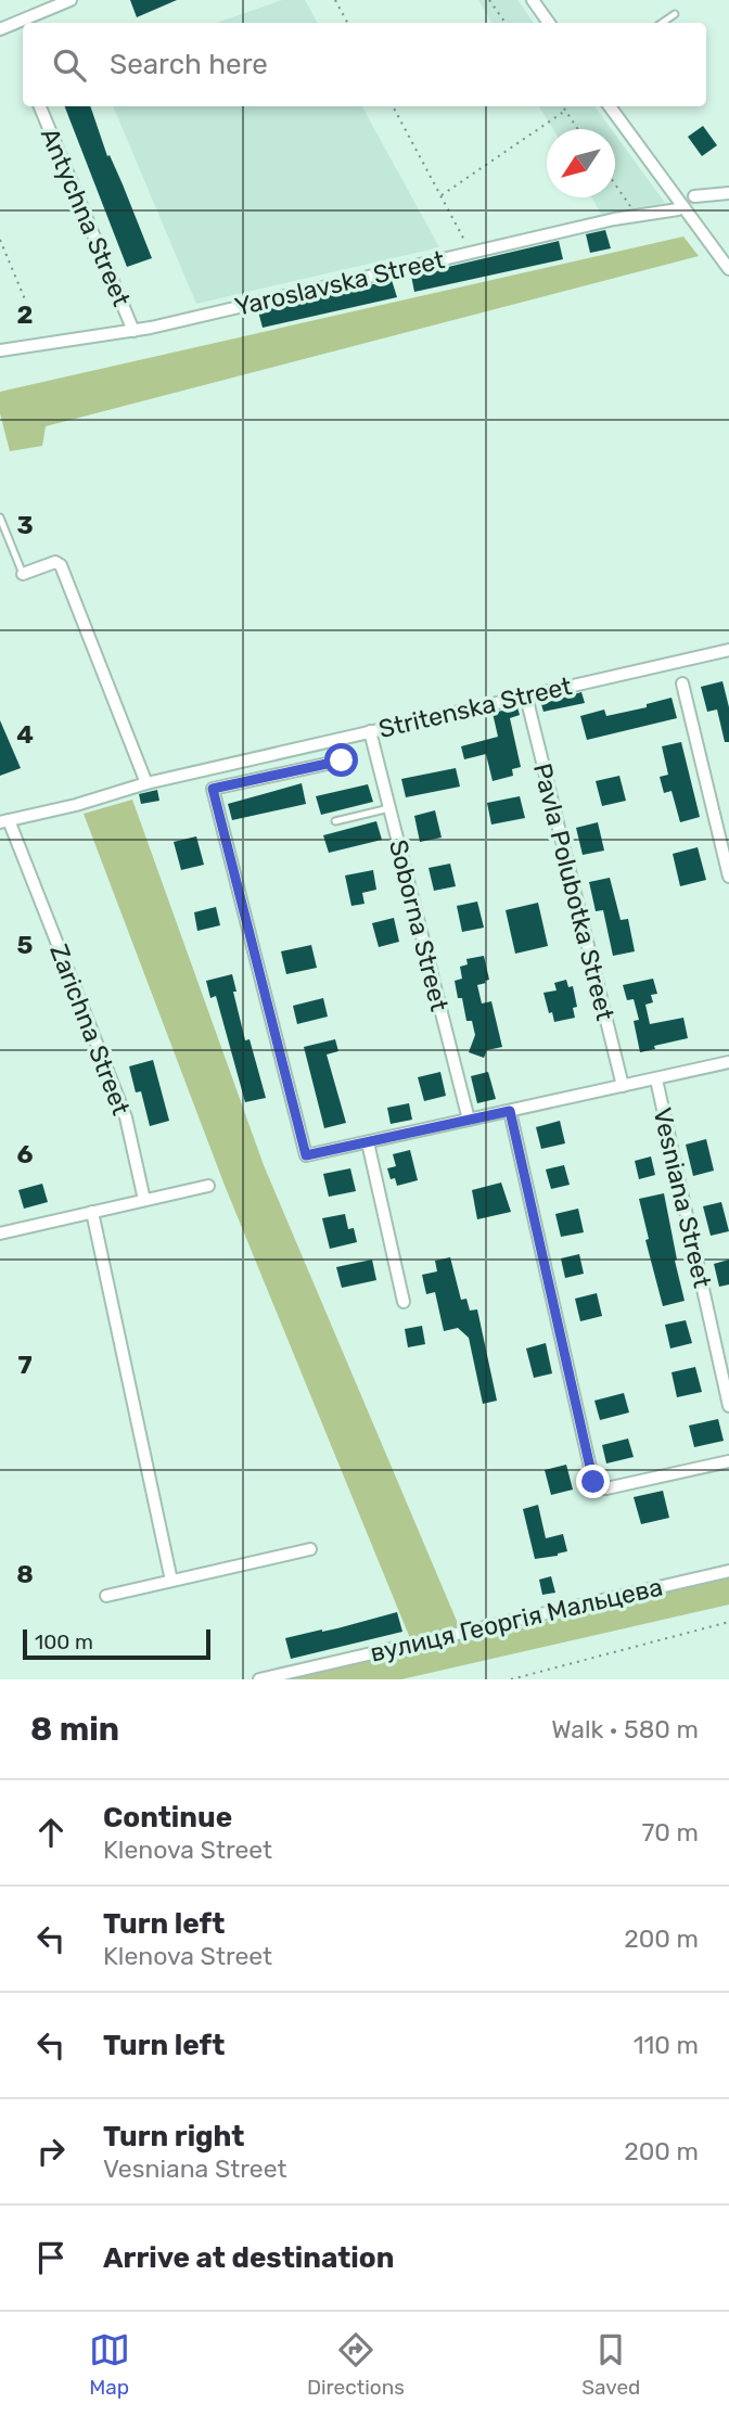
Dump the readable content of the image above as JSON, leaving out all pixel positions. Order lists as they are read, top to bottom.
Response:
{
  "streets": {
    "street": [
      "Antychna Street",
      "Yaroslavska Street",
      "Stritenska Street",
      "Pavla Polubotka Street",
      "Soborna Street",
      "Zarichna Street",
      "Vesniana Street",
      "вулиця Георгія Мальцева"
    ]
  },
  "crossings": [
    ["Antychna Street", "Yaroslavska Street"],
    ["Stritenska Street", "Pavla Polubotka Street"],
    ["Stritenska Street", "Soborna Street"],
    ["Stritenska Street", "Zarichna Street"]
  ],
  "scale_bar": "100 m",
  "north": "bottom left",
  "page": {
    "search": "Search here",
    "scale": "100 m",
    "heading": ["8 min", "Walk · 580 m"],
    "list": [
      ["Continue", "Klenova Street", "70 m"],
      ["Turn left", "Klenova Street", "200 m"],
      ["Turn left", "110 m"],
      ["Turn right", "Vesniana Street", "200 m"],
      "Arrive at destination"
    ],
    "nav": ["Map", "Directions", "Saved"]
  },
  "grid": {
    "rows": [
      "2",
      "3",
      "4",
      "5",
      "6",
      "7",
      "8"
    ]
  }
}
